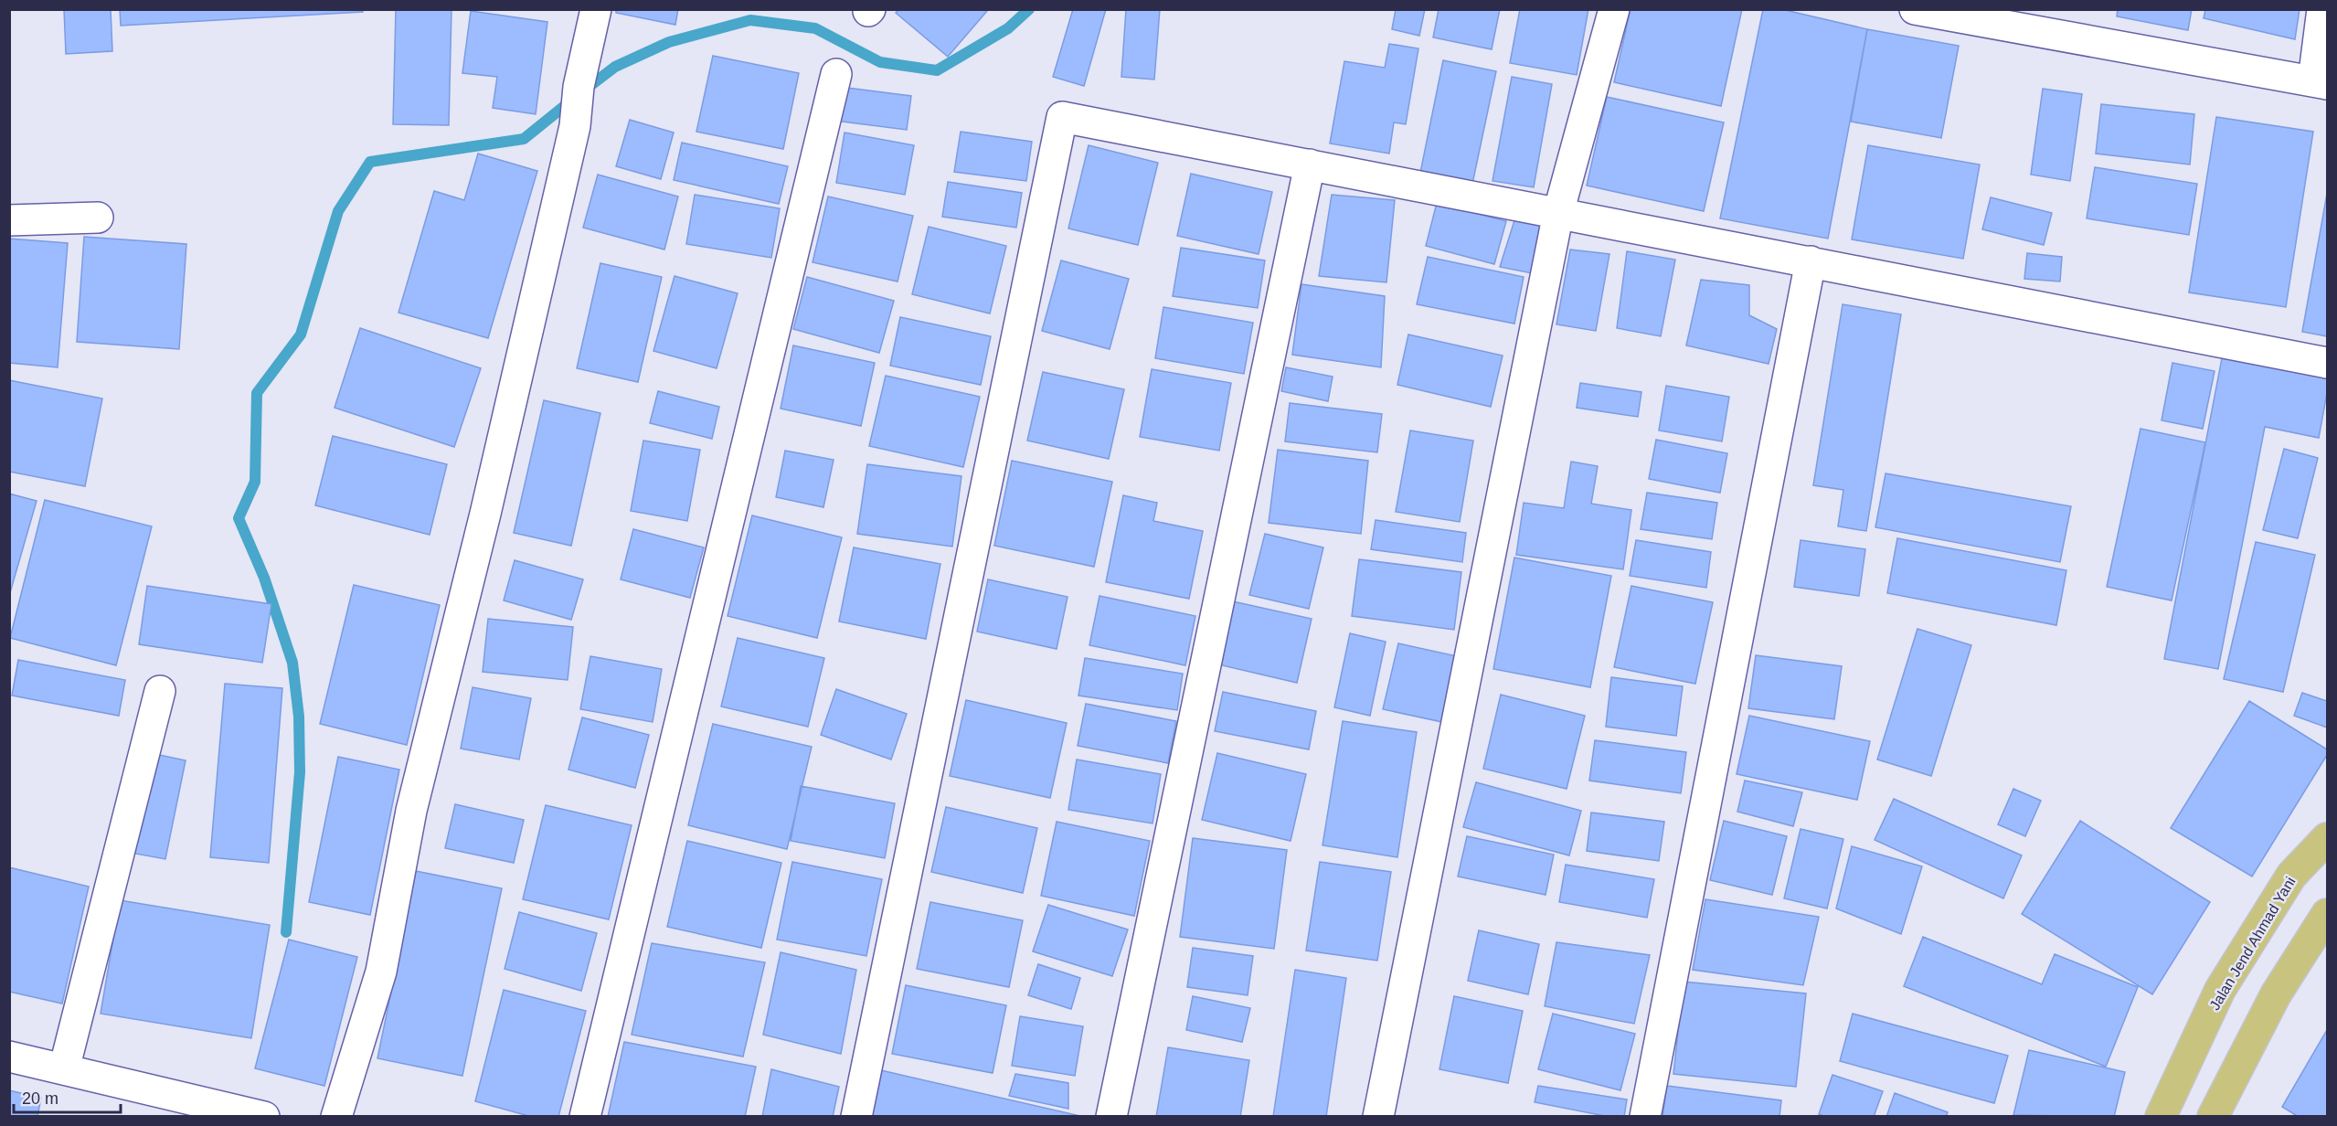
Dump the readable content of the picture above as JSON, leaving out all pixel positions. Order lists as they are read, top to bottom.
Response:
{
  "streets": {
    "main road": ["Jalan Jend Ahmad Yani"]
  },
  "scale_bar": "20 m"
}
